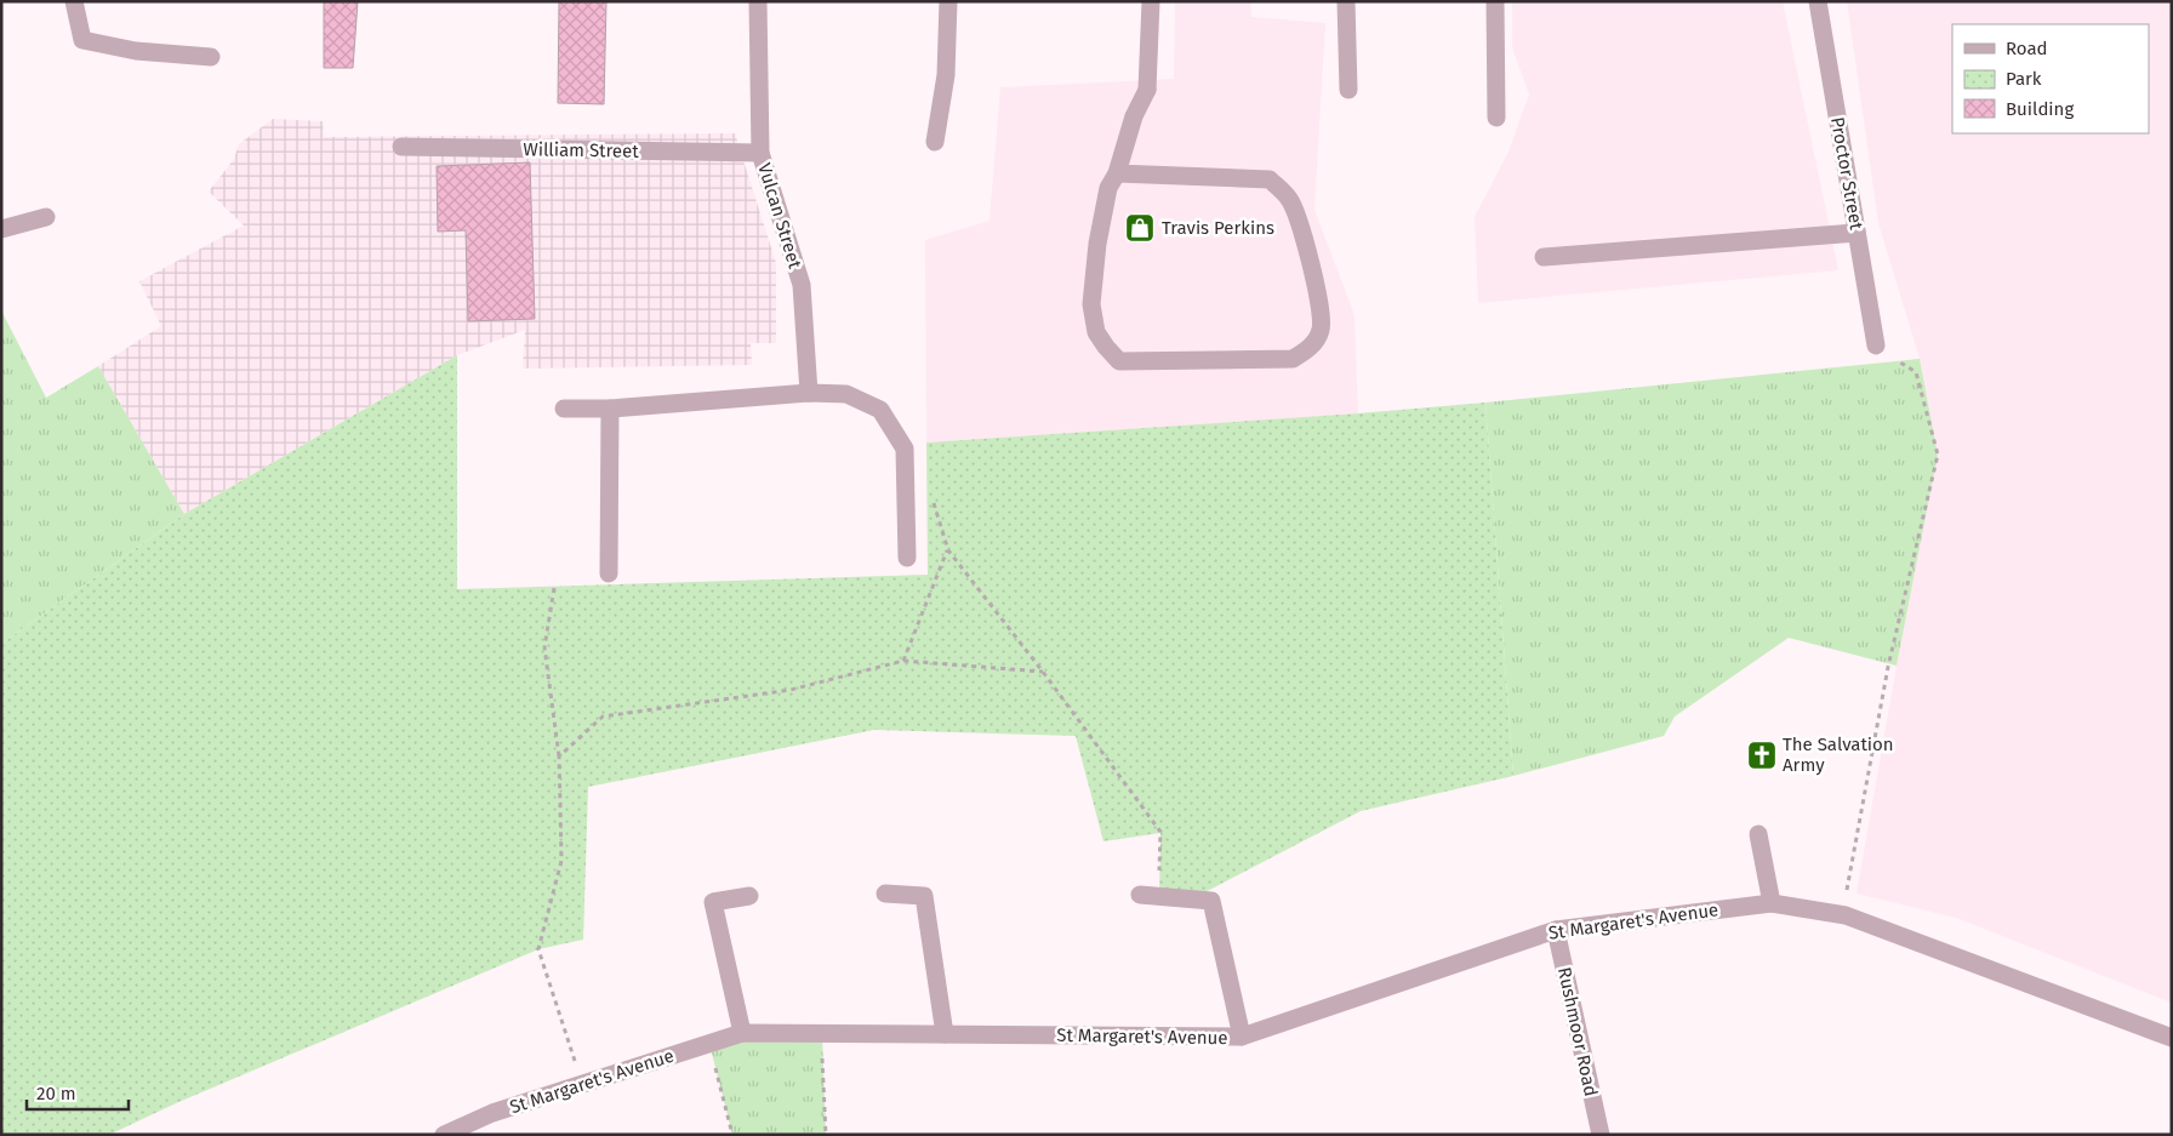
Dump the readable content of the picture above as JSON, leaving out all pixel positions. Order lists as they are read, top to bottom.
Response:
{
  "streets": {
    "street": [
      "William Street",
      "Proctor Street",
      "Vulcan Street",
      "St Margaret's Avenue",
      "Rushmoor Road"
    ]
  },
  "crossings": [
    ["William Street", "Vulcan Street"],
    ["St Margaret's Avenue", "Rushmoor Road"]
  ],
  "places": {
    "shop": ["Travis Perkins"],
    "church": ["The Salvation Army"]
  },
  "legend": ["Road", "Park", "Building"],
  "scale_bar": "20 m"
}
